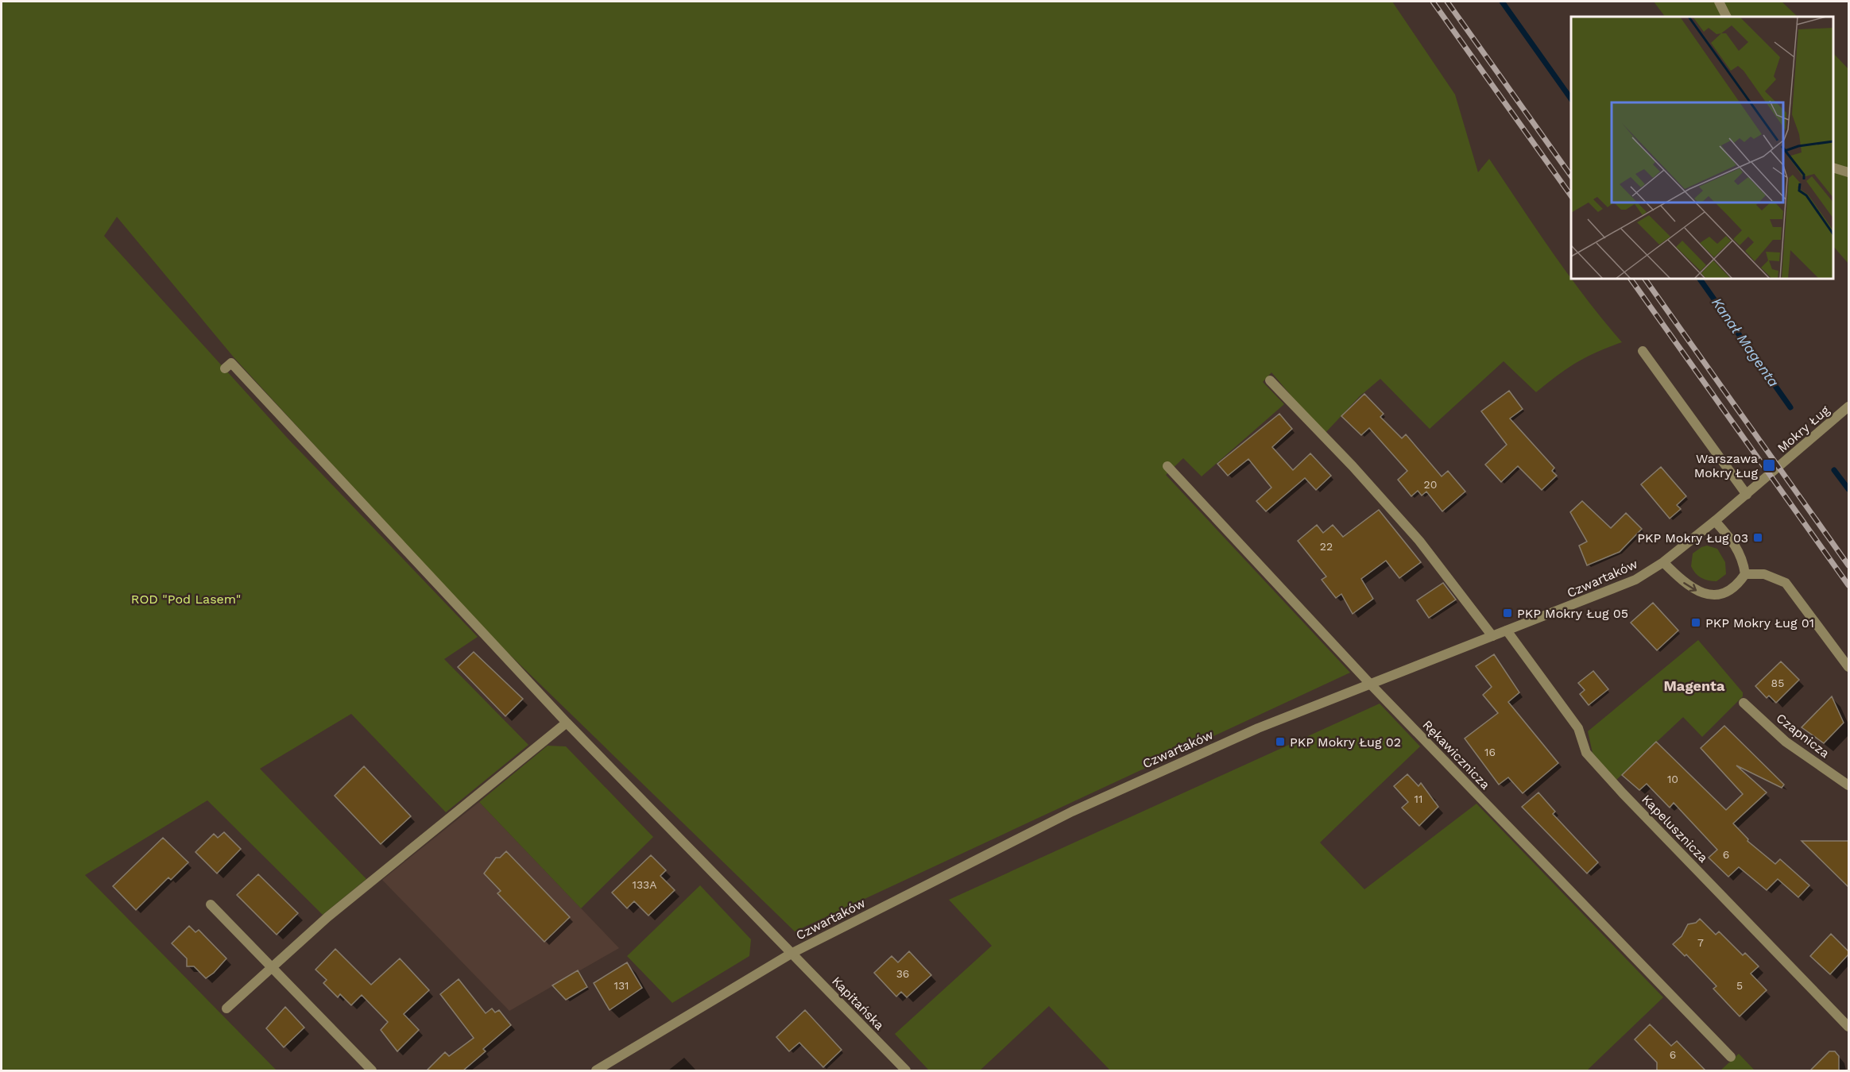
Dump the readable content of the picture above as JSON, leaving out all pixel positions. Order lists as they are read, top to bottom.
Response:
{
  "streets": {
    "street": [
      "Mokry Ług",
      "Czwartaków",
      "Czapnicza",
      "Rękawicznicza",
      "Kapelusznicza",
      "Kapitańska"
    ]
  },
  "crossings": [
    ["Mokry Ług", "Czwartaków"],
    ["Czwartaków", "Rękawicznicza"],
    ["Czwartaków", "Kapelusznicza"],
    ["Czwartaków", "Kapitańska"]
  ],
  "districts": ["Magenta"],
  "water": ["Kanał Magenta"],
  "parks": ["ROD \"Pod Lasem\""],
  "places": {
    "transit": [
      "Warszawa Mokry Ług",
      "PKP Mokry Ług 03",
      "PKP Mokry Ług 05",
      "PKP Mokry Ług 01",
      "PKP Mokry Ług 02"
    ]
  },
  "house_numbers": [
    "20",
    "22",
    "85",
    "16",
    "10",
    "11",
    "6",
    "133A",
    "7",
    "36",
    "131",
    "5",
    "6"
  ]
}
